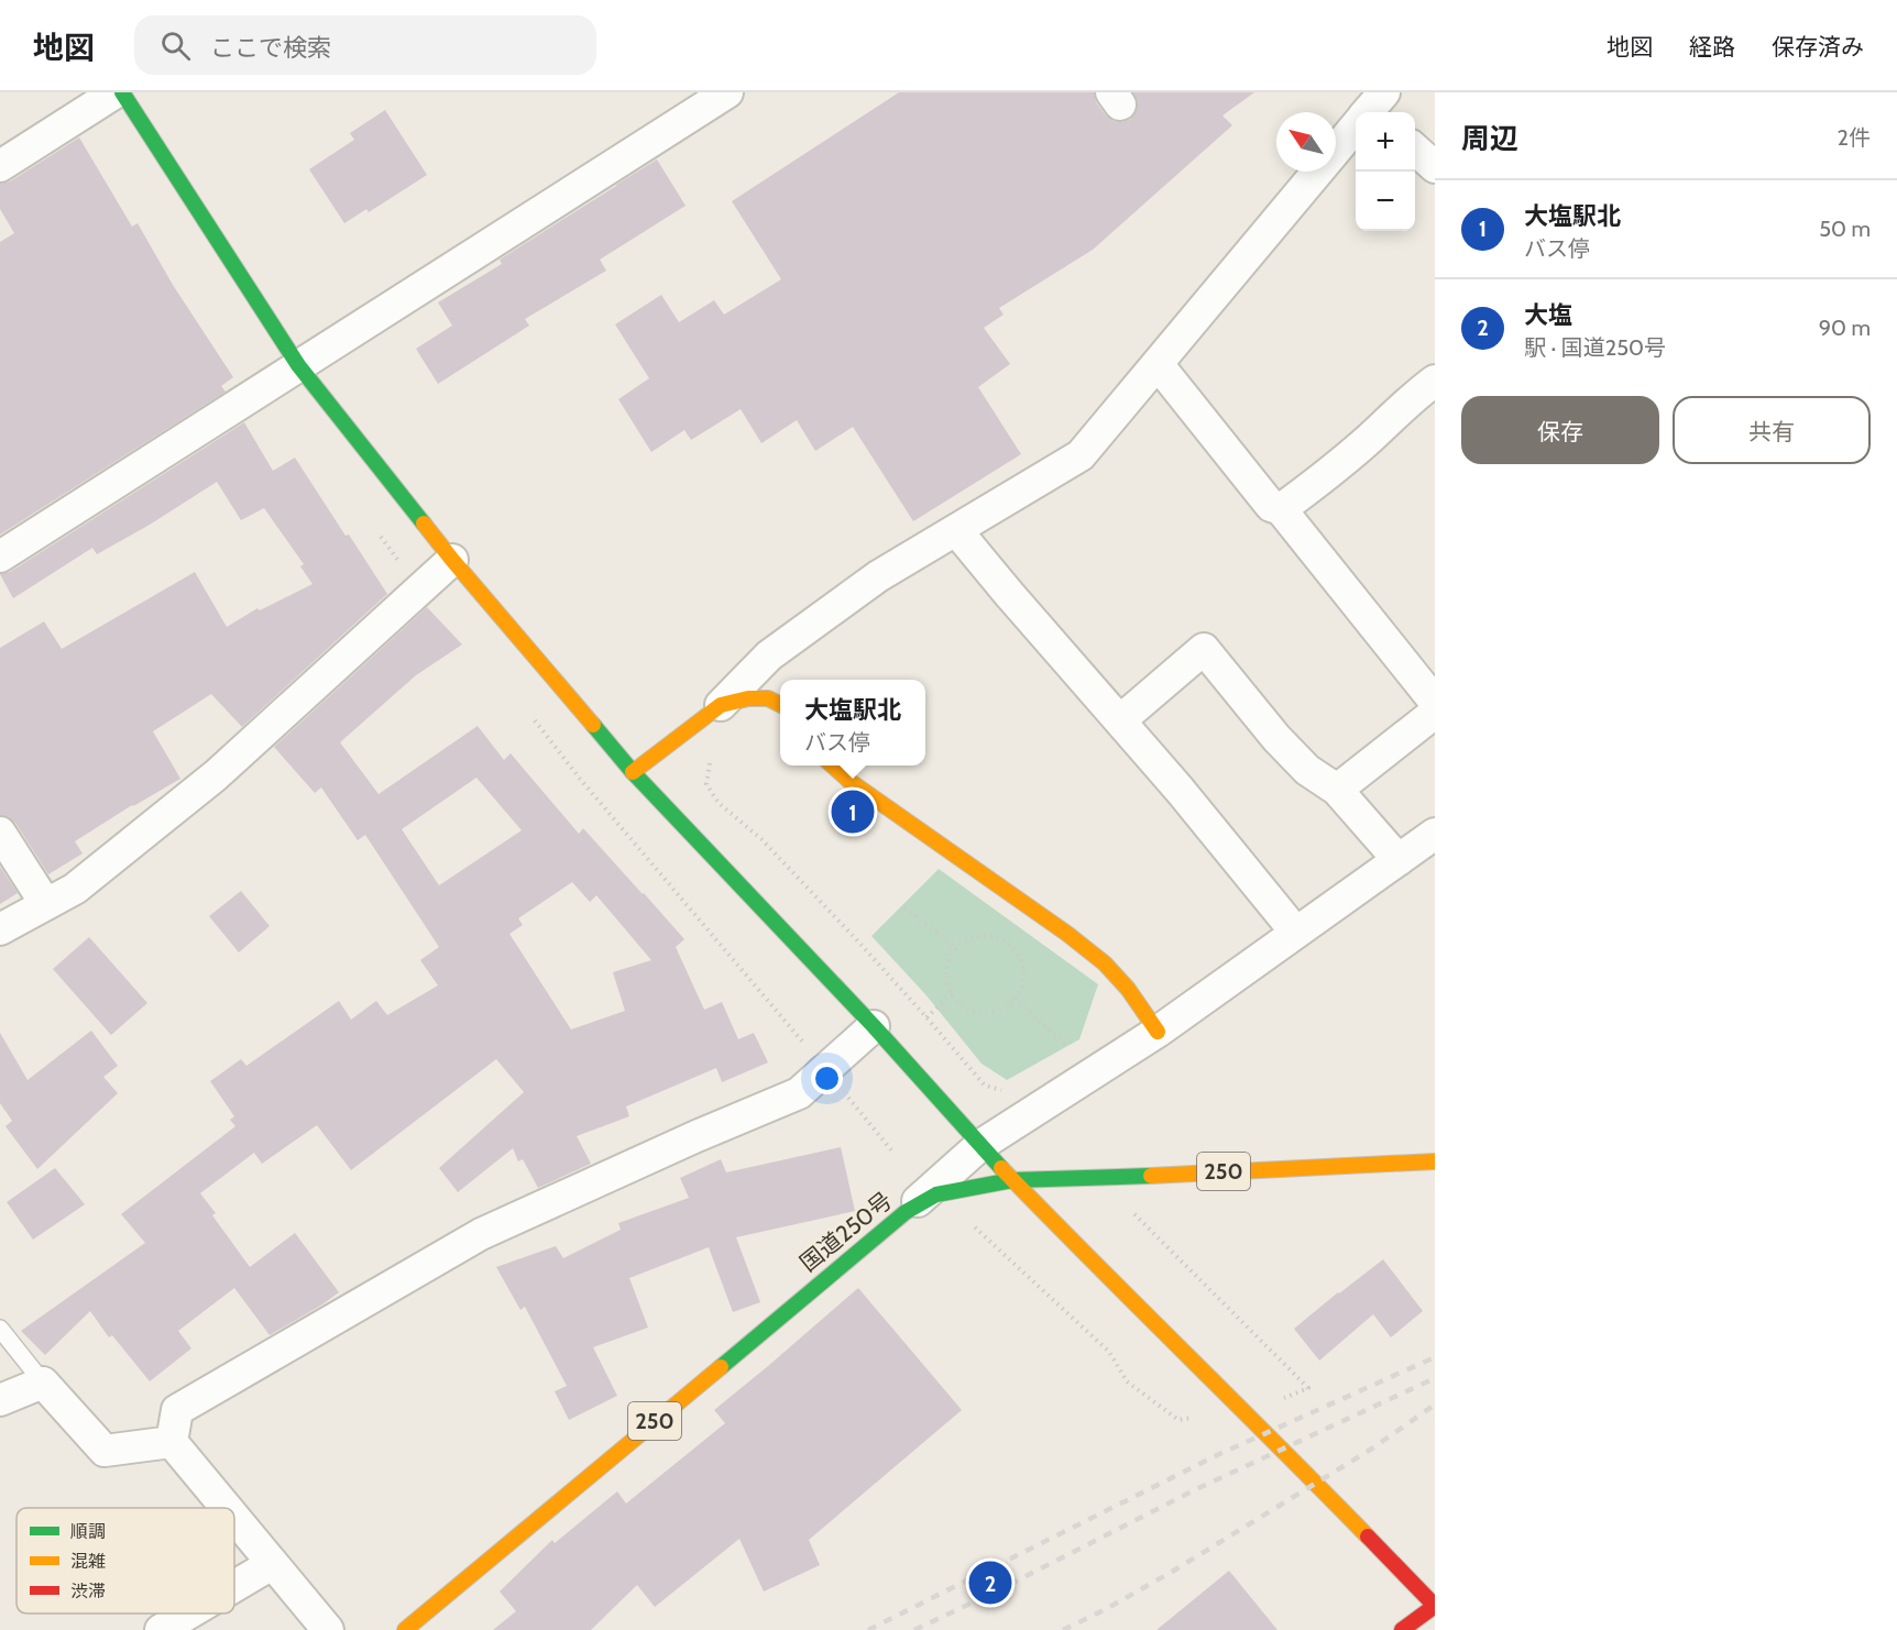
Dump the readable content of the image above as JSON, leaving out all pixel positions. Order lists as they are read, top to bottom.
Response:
{
  "streets": {
    "main road": ["250", "国道250号"]
  },
  "legend": ["順調", "混雑", "渋滞"],
  "north": "top left",
  "page": {
    "header": "地図",
    "search": "ここで検索",
    "nav": ["地図", "経路", "保存済み"],
    "heading": ["周辺", "2件"],
    "map_buttons": ["+", "−"],
    "list": [
      {
        "mark": "1",
        "name": "大塩駅北",
        "note": "バス停",
        "value": "50 m"
      },
      {
        "mark": "2",
        "name": "大塩",
        "note": "駅 · 国道250号",
        "value": "90 m"
      }
    ],
    "buttons": ["保存", "共有"],
    "popup": ["大塩駅北", "バス停"],
    "pins": ["1", "2"]
  }
}
